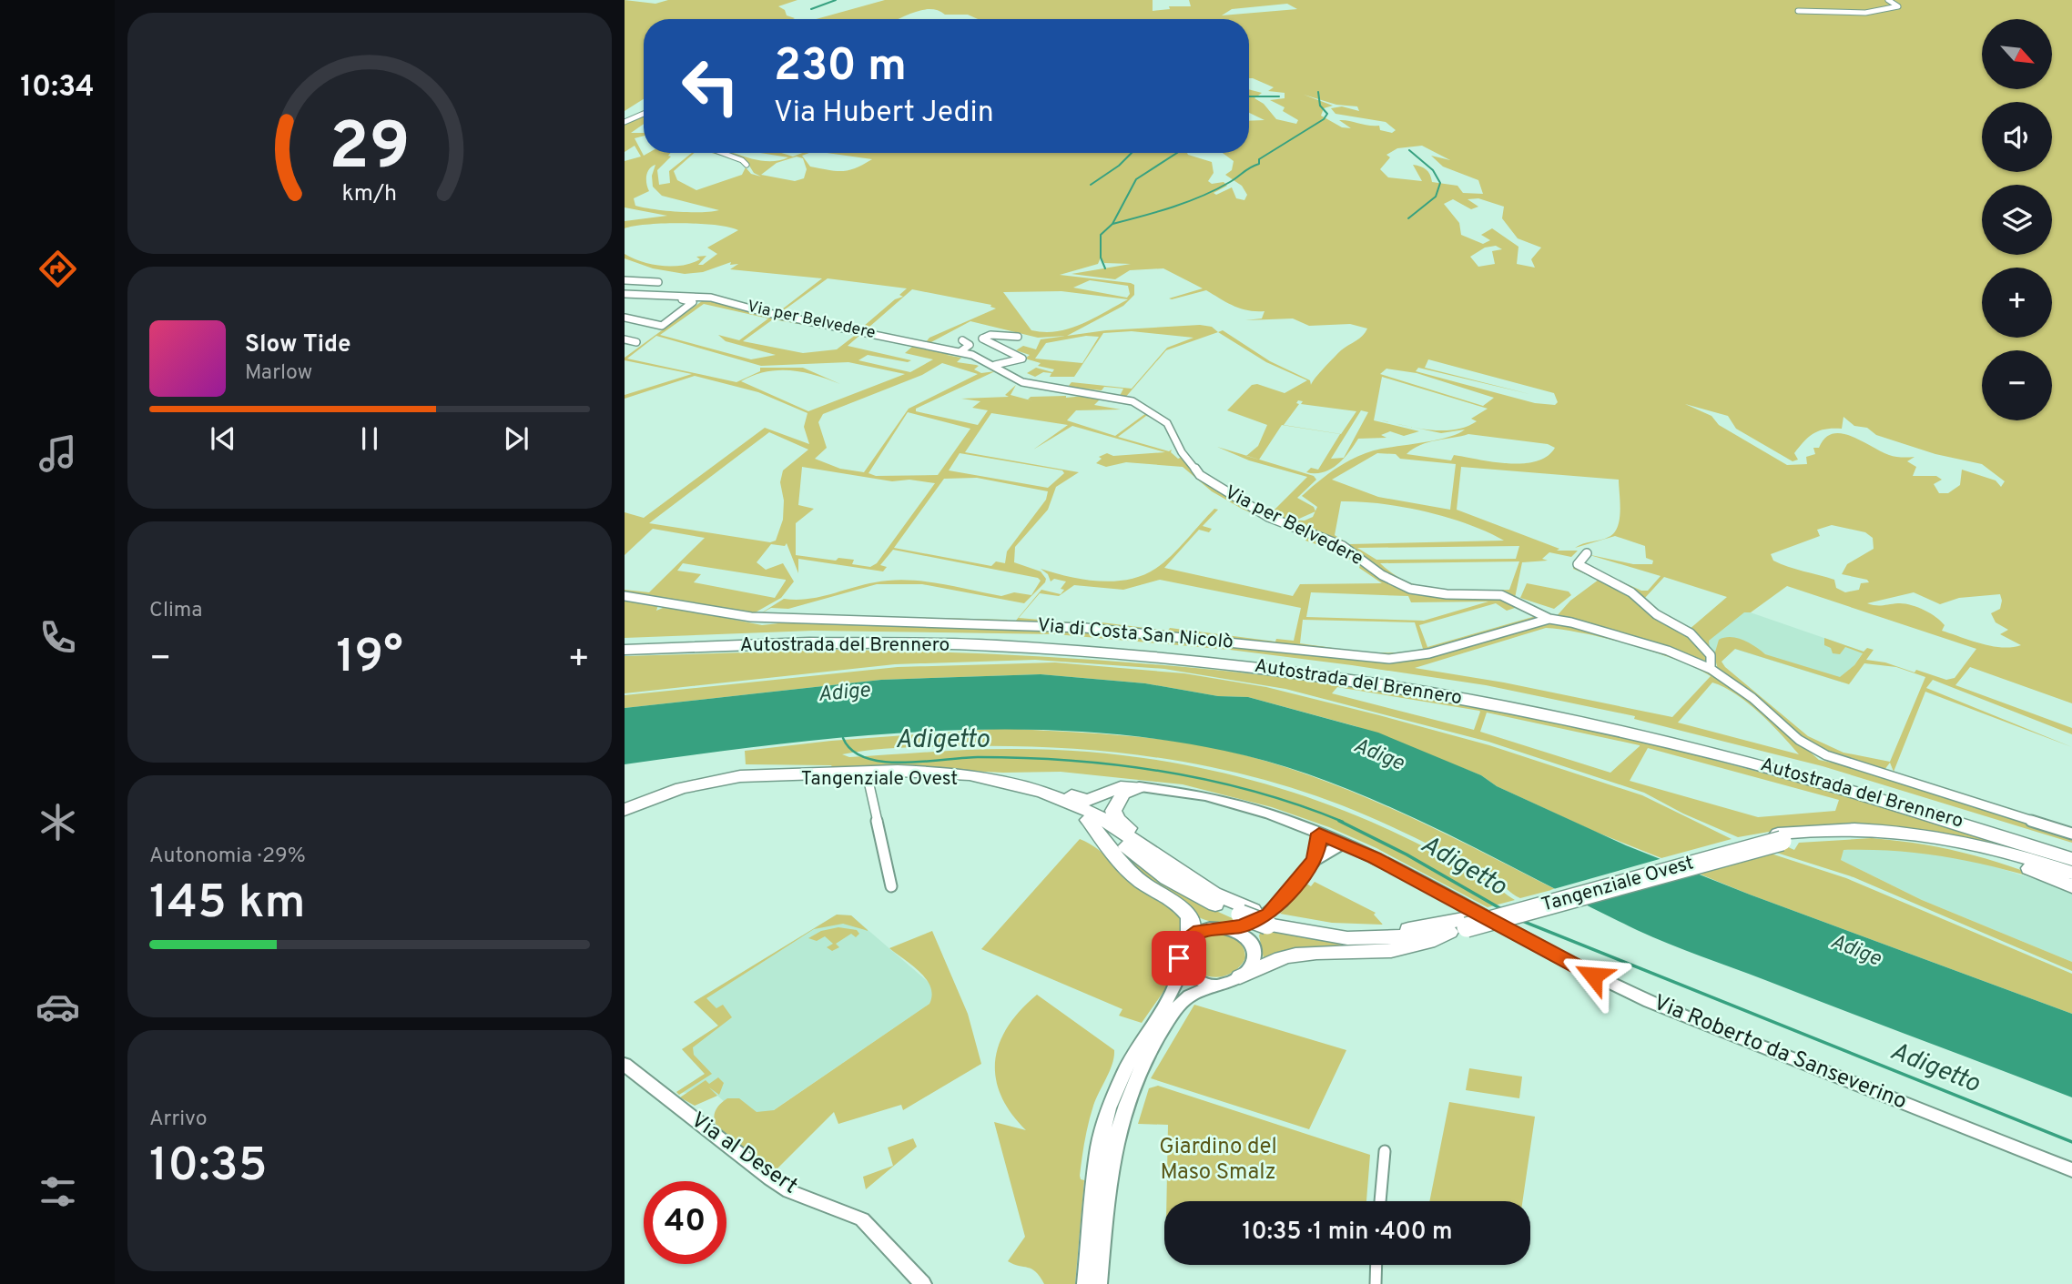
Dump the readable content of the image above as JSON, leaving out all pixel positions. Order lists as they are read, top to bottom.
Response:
{
  "streets": {
    "highway": ["Autostrada del Brennero", "Tangenziale Ovest"],
    "street": [
      "Via per Belvedere",
      "Via di Costa San Nicolò",
      "Via Roberto da Sanseverino",
      "Via al Desert"
    ]
  },
  "crossings": [
    ["Via per Belvedere", "Via di Costa San Nicolò"]
  ],
  "water": ["Adige", "Adigetto"],
  "parks": ["Giardino del Maso Smalz"],
  "north": "bottom right",
  "page": {
    "tabs": "10:34",
    "map_buttons": ["+", "−"],
    "turn": ["230 m", "Via Hubert Jedin"],
    "song": ["Slow Tide", "Marlow"],
    "tile": [
      "Clima",
      ["Autonomia · 29%", "145 km"],
      ["Arrivo", "10:35"]
    ],
    "heat": ["−", "19°", "+"],
    "limit": "40",
    "trip": "10:35 · 1 min · 400 m",
    "gauge": ["29", "km/h"]
  }
}
